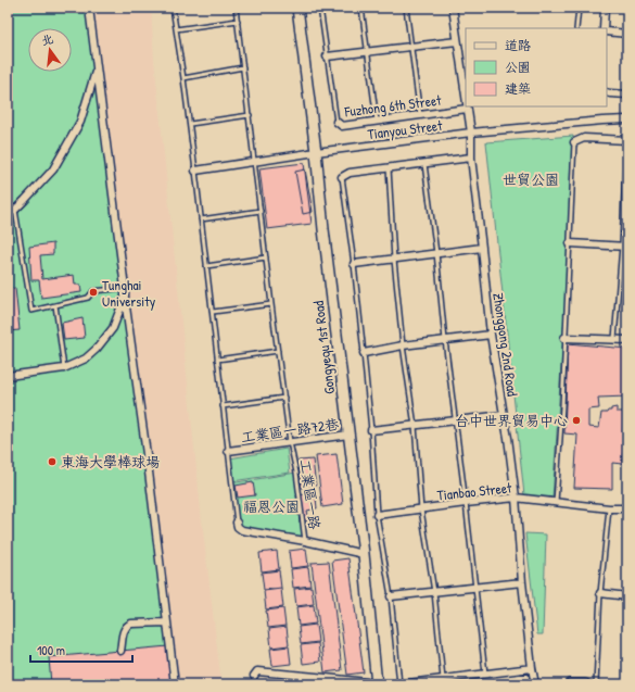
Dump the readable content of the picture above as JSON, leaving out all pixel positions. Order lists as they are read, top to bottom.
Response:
{
  "streets": {
    "street": [
      "Fuzhong 6th Street",
      "Tianyou Street",
      "Zhonggong 2nd Road",
      "Gongyequ 1st Road",
      "工業區一路72巷",
      "Tianbao Street",
      "工業區一路"
    ]
  },
  "crossings": [
    ["Fuzhong 6th Street", "Zhonggong 2nd Road"],
    ["Tianyou Street", "Zhonggong 2nd Road"],
    ["Tianyou Street", "Gongyequ 1st Road"],
    ["Tianyou Street", "工業區一路72巷"],
    ["Zhonggong 2nd Road", "Tianbao Street"],
    ["Gongyequ 1st Road", "工業區一路72巷"],
    ["Gongyequ 1st Road", "工業區一路"],
    ["工業區一路72巷", "工業區一路"]
  ],
  "parks": ["世貿公園", "福恩公園"],
  "places": ["Tunghai University", "台中世界貿易中心", "東海大學棒球場"],
  "legend": ["道路", "公園", "建築"],
  "scale_bar": "100 m",
  "north": "top"
}
